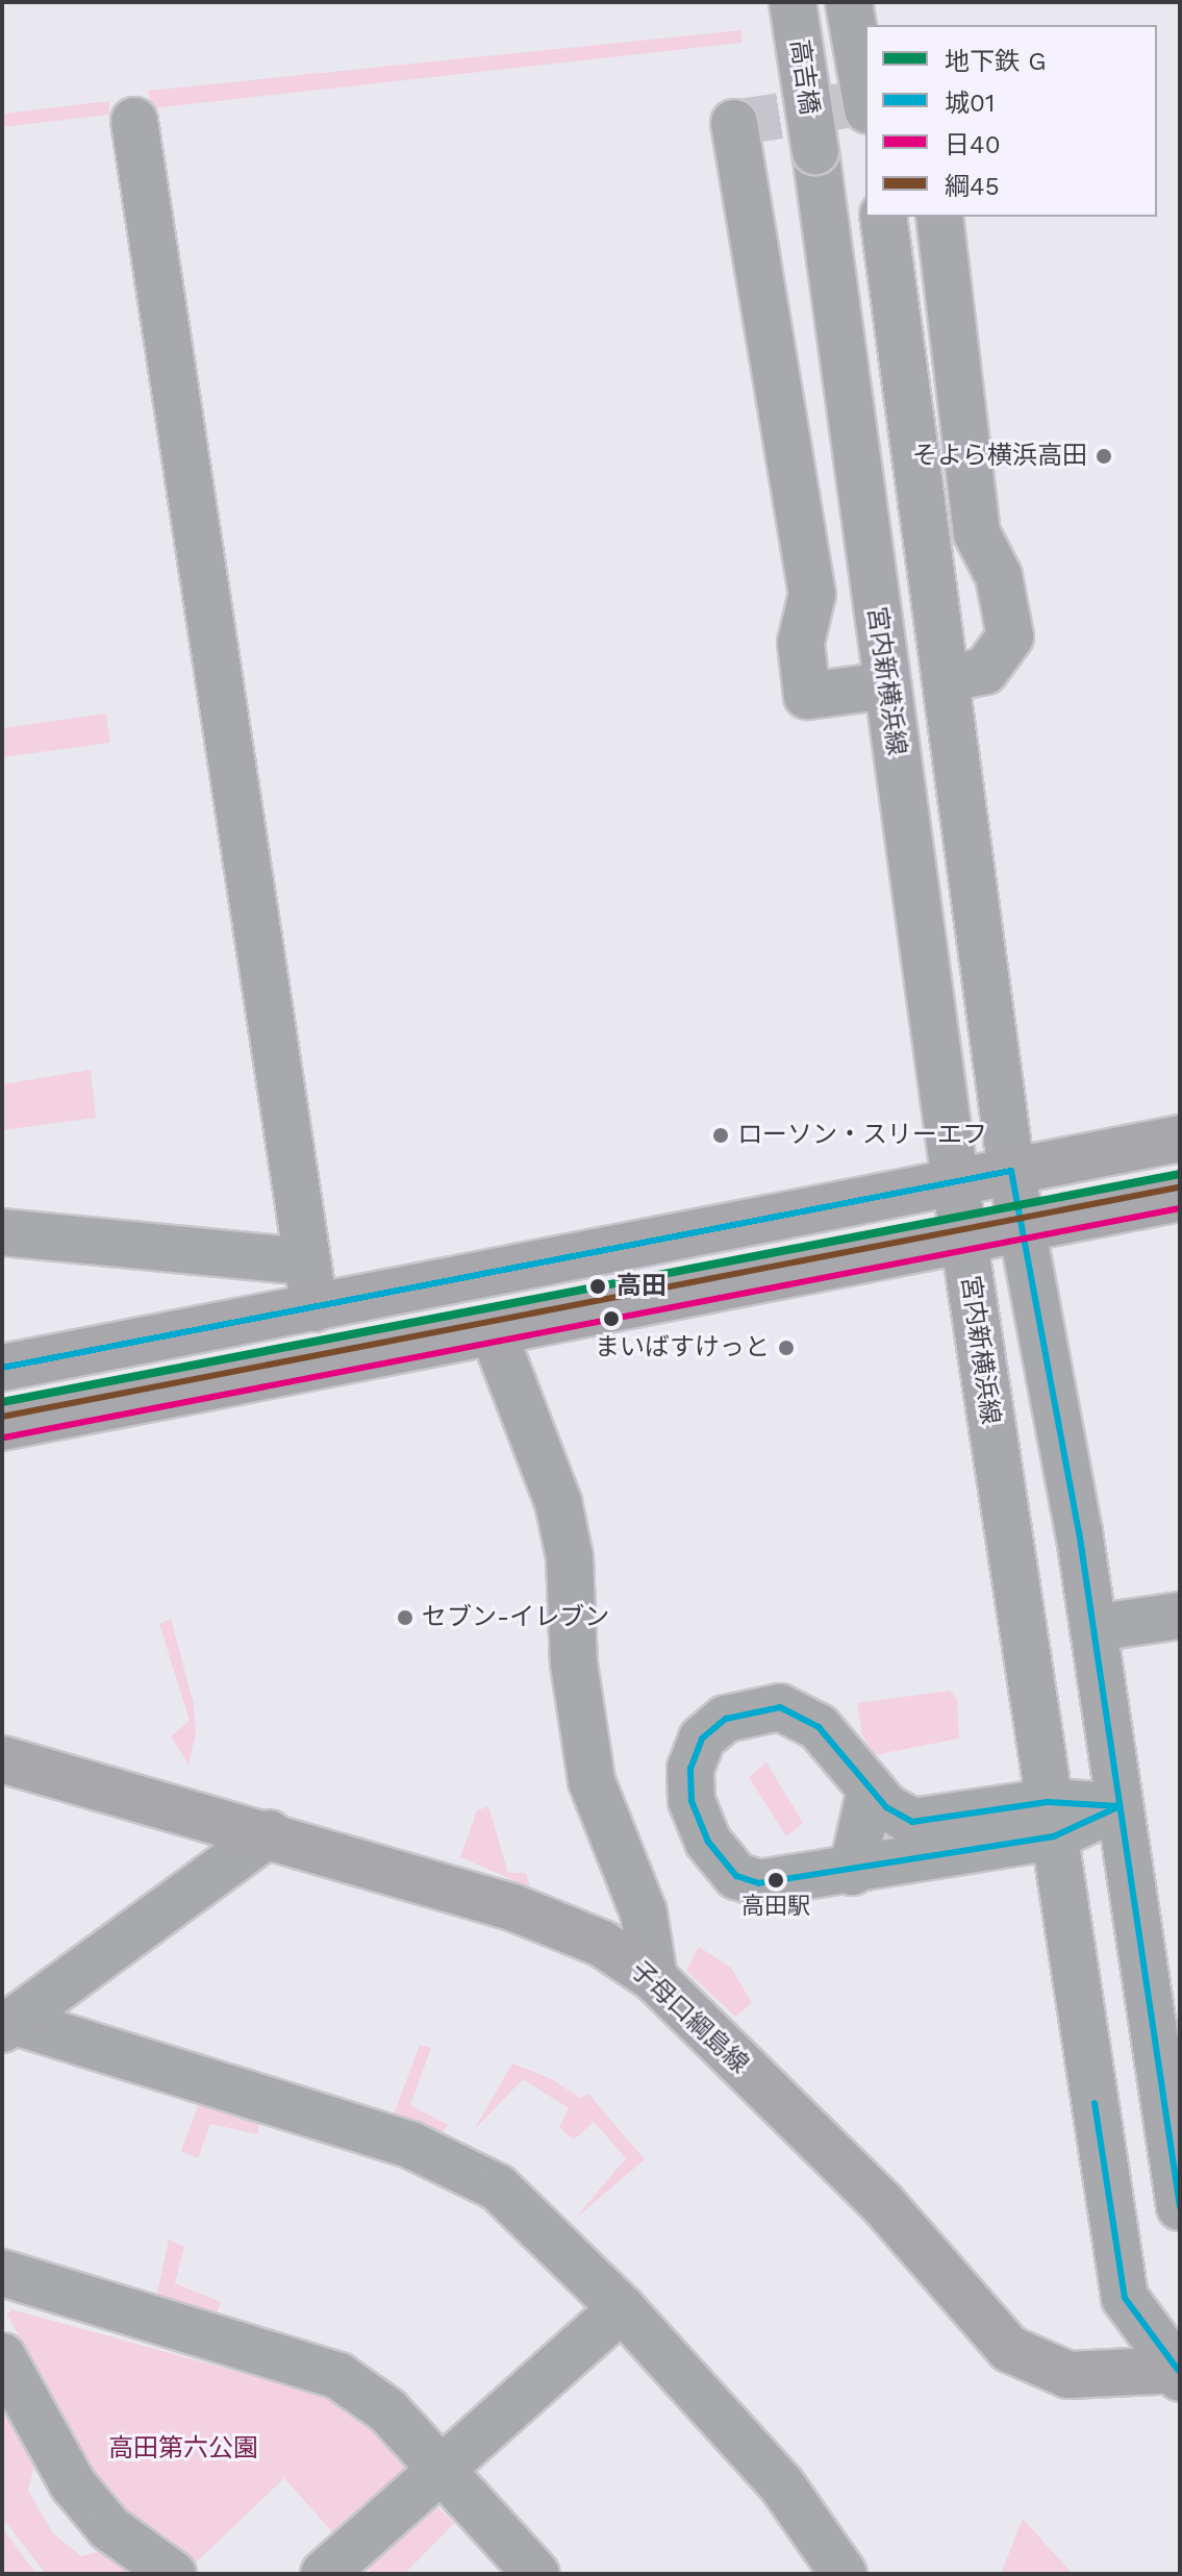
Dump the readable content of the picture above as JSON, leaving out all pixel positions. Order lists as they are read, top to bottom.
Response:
{
  "streets": {
    "main road": ["子母口綱島線"],
    "street": ["高吉橋", "宮内新横浜線"]
  },
  "crossings": [
    ["高吉橋", "宮内新横浜線"],
    ["宮内新横浜線", "子母口綱島線"]
  ],
  "parks": ["高田第六公園"],
  "places": [
    "そよら横浜高田",
    "ローソン・スリーエフ",
    "高田",
    "まいばすけっと",
    "セブン-イレブン",
    "高田駅"
  ],
  "lines": [
    "transit line 城01",
    "metro line G",
    "transit line 綱45",
    "transit line 日40"
  ],
  "legend": [
    "地下鉄 G",
    "城01",
    "日40",
    "綱45"
  ]
}
